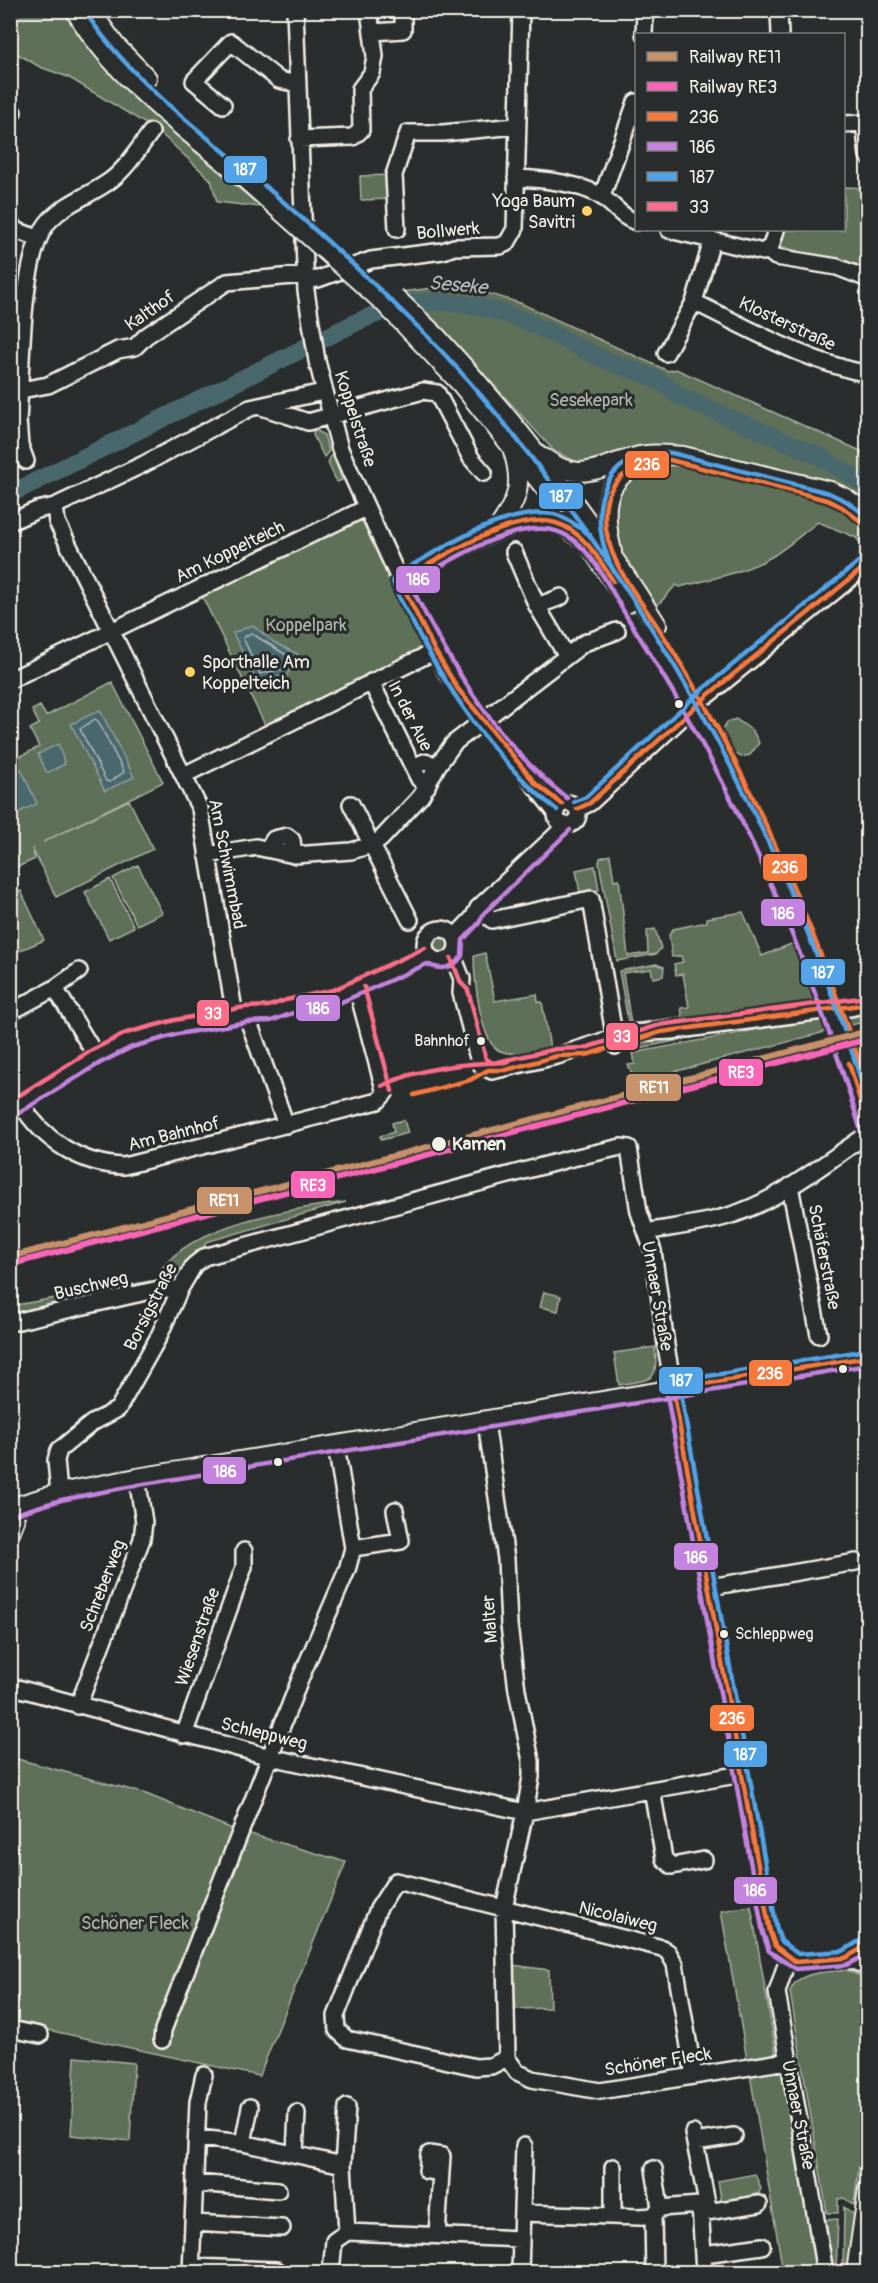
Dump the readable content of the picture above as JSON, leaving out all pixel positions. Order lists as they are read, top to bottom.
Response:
{
  "streets": {
    "street": [
      "Bollwerk",
      "Kalthof",
      "Klosterstraße",
      "Koppelstraße",
      "Am Koppelteich",
      "In der Aue",
      "Am Schwimmbad",
      "Am Bahnhof",
      "Schäferstraße",
      "Buschweg",
      "Unnaer Straße",
      "Borsigstraße",
      "Schreberweg",
      "Malter",
      "Wiesenstraße",
      "Schleppweg",
      "Nicolaiweg",
      "Schöner Fleck"
    ]
  },
  "crossings": [
    ["Bollwerk", "Kalthof"],
    ["Bollwerk", "Koppelstraße"],
    ["Kalthof", "Koppelstraße"],
    ["Koppelstraße", "Am Koppelteich"],
    ["Koppelstraße", "In der Aue"],
    ["Am Koppelteich", "Am Schwimmbad"],
    ["Schäferstraße", "Unnaer Straße"],
    ["Buschweg", "Borsigstraße"],
    ["Unnaer Straße", "Borsigstraße"],
    ["Unnaer Straße", "Schleppweg"],
    ["Unnaer Straße", "Schöner Fleck"],
    ["Schreberweg", "Schleppweg"],
    ["Malter", "Schleppweg"],
    ["Wiesenstraße", "Schleppweg"],
    ["Nicolaiweg", "Schöner Fleck"]
  ],
  "water": ["Seseke"],
  "parks": ["Sesekepark", "Koppelpark", "Schöner Fleck"],
  "places": [
    "Yoga Baum Savitri",
    "Sporthalle Am Koppelteich",
    "Bahnhof",
    "Kamen",
    "Schleppweg"
  ],
  "lines": [
    "transit line 187",
    "transit line 236",
    "transit line 186",
    "transit line 33",
    "rail line RE11",
    "rail line RE3"
  ],
  "legend": [
    "Railway RE11",
    "Railway RE3",
    "236",
    "186",
    "187",
    "33"
  ]
}
